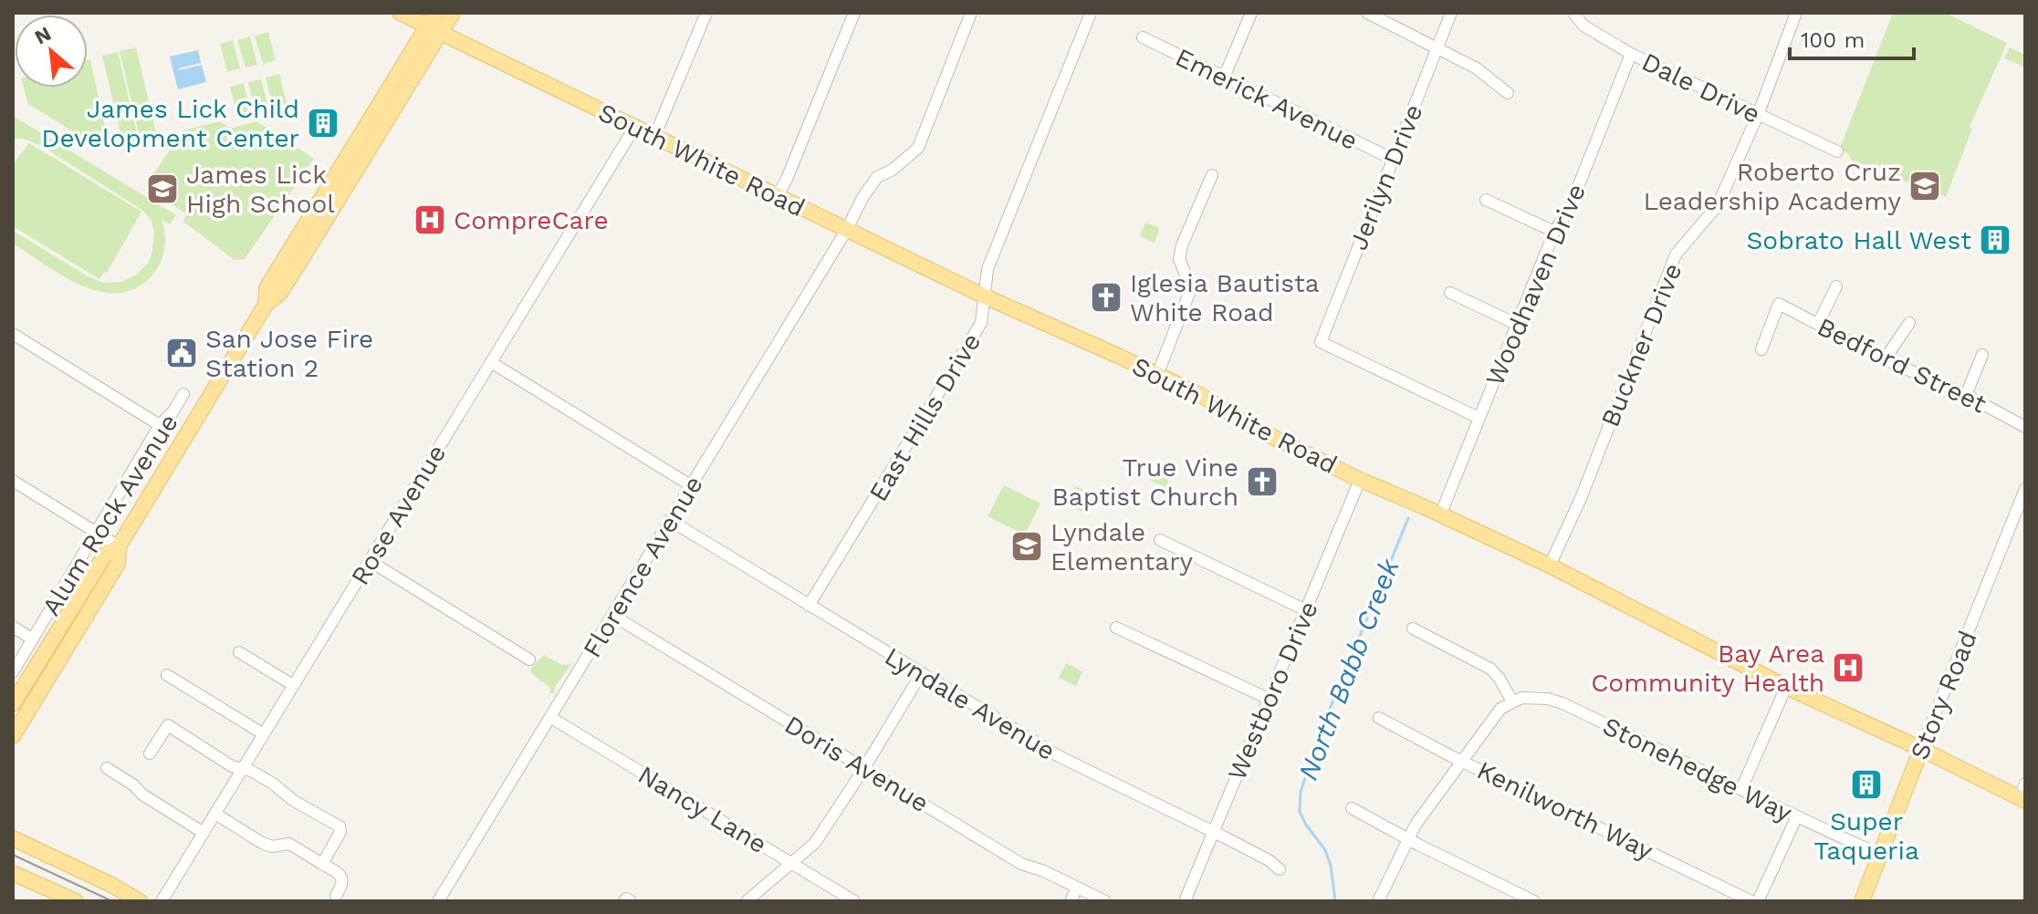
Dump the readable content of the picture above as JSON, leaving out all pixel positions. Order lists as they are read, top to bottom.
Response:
{
  "streets": {
    "main road": ["South White Road", "Alum Rock Avenue", "Story Road"],
    "street": [
      "Dale Drive",
      "Emerick Avenue",
      "Jerilyn Drive",
      "Woodhaven Drive",
      "Buckner Drive",
      "Bedford Street",
      "East Hills Drive",
      "Rose Avenue",
      "Florence Avenue",
      "Westboro Drive",
      "Lyndale Avenue",
      "Doris Avenue",
      "Stonehedge Way",
      "Nancy Lane",
      "Kenilworth Way"
    ]
  },
  "crossings": [
    ["Dale Drive", "Woodhaven Drive"],
    ["Dale Drive", "Buckner Drive"],
    ["Emerick Avenue", "Jerilyn Drive"],
    ["South White Road", "Woodhaven Drive"],
    ["South White Road", "Buckner Drive"],
    ["South White Road", "East Hills Drive"],
    ["South White Road", "Alum Rock Avenue"],
    ["South White Road", "Rose Avenue"],
    ["South White Road", "Florence Avenue"],
    ["South White Road", "Westboro Drive"],
    ["South White Road", "Story Road"],
    ["Jerilyn Drive", "Woodhaven Drive"],
    ["East Hills Drive", "Lyndale Avenue"],
    ["Florence Avenue", "Lyndale Avenue"],
    ["Florence Avenue", "Doris Avenue"],
    ["Florence Avenue", "Nancy Lane"],
    ["Westboro Drive", "Lyndale Avenue"],
    ["Story Road", "Stonehedge Way"]
  ],
  "water": ["North Babb Creek"],
  "places": {
    "building": ["James Lick Child Development Center", "Sobrato Hall West", "Super Taqueria"],
    "school or university": ["Roberto Cruz Leadership Academy", "James Lick High School", "Lyndale Elementary"],
    "hospital": ["CompreCare", "Bay Area Community Health"],
    "church": ["Iglesia Bautista White Road", "True Vine Baptist Church"],
    "public building": ["San Jose Fire Station 2"]
  },
  "scale_bar": "100 m",
  "north": "top left"
}
